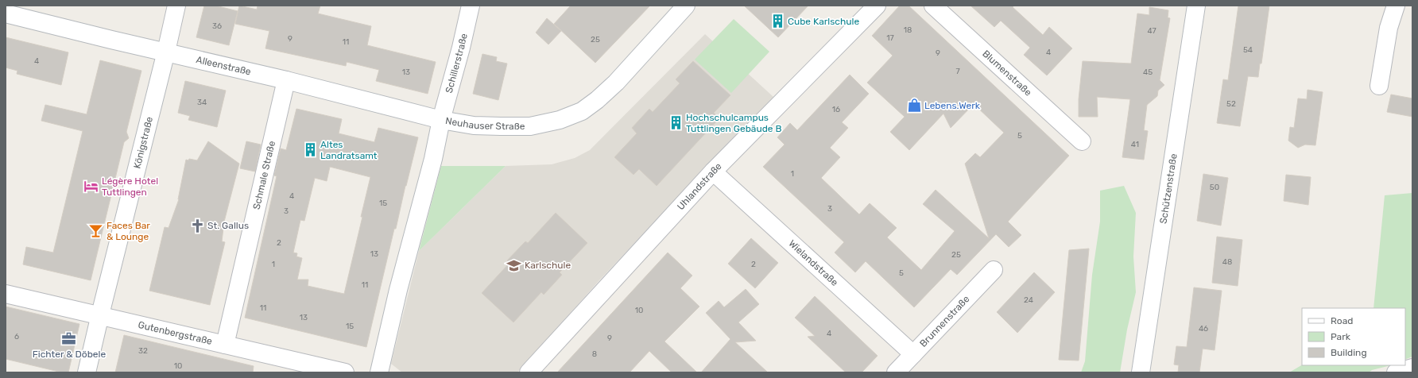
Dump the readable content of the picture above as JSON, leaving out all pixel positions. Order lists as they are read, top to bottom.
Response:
{
  "streets": {
    "street": [
      "Schillerstraße",
      "Alleenstraße",
      "Blumenstraße",
      "Neuhauser Straße",
      "Königstraße",
      "Schmale Straße",
      "Uhlandstraße",
      "Schützenstraße",
      "Wielandstraße",
      "Brunnenstraße",
      "Gutenbergstraße"
    ]
  },
  "crossings": [
    ["Schillerstraße", "Alleenstraße"],
    ["Schillerstraße", "Neuhauser Straße"],
    ["Alleenstraße", "Neuhauser Straße"],
    ["Alleenstraße", "Königstraße"],
    ["Alleenstraße", "Schmale Straße"],
    ["Königstraße", "Gutenbergstraße"],
    ["Schmale Straße", "Gutenbergstraße"],
    ["Uhlandstraße", "Wielandstraße"],
    ["Wielandstraße", "Brunnenstraße"]
  ],
  "places": {
    "building": ["Cube Karlschule", "Hochschulcampus Tuttlingen Gebäude B", "Altes Landratsamt"],
    "shop": ["Lebens.Werk"],
    "hotel": ["Légère Hotel Tuttlingen"],
    "church": ["St. Gallus"],
    "bar": ["Faces Bar & Lounge"],
    "school or university": ["Karlschule"],
    "office": ["Fichter & Döbele"]
  },
  "house_numbers": [
    "36",
    "18",
    "47",
    "17",
    "9",
    "25",
    "11",
    "54",
    "4",
    "9",
    "4",
    "7",
    "13",
    "45",
    "34",
    "52",
    "16",
    "5",
    "41",
    "1",
    "50",
    "4",
    "15",
    "3",
    "3",
    "2",
    "13",
    "25",
    "48",
    "1",
    "2",
    "5",
    "11",
    "24",
    "11",
    "10",
    "13",
    "15",
    "46",
    "4",
    "6",
    "9",
    "32",
    "8",
    "10"
  ],
  "legend": ["Road", "Park", "Building"]
}
